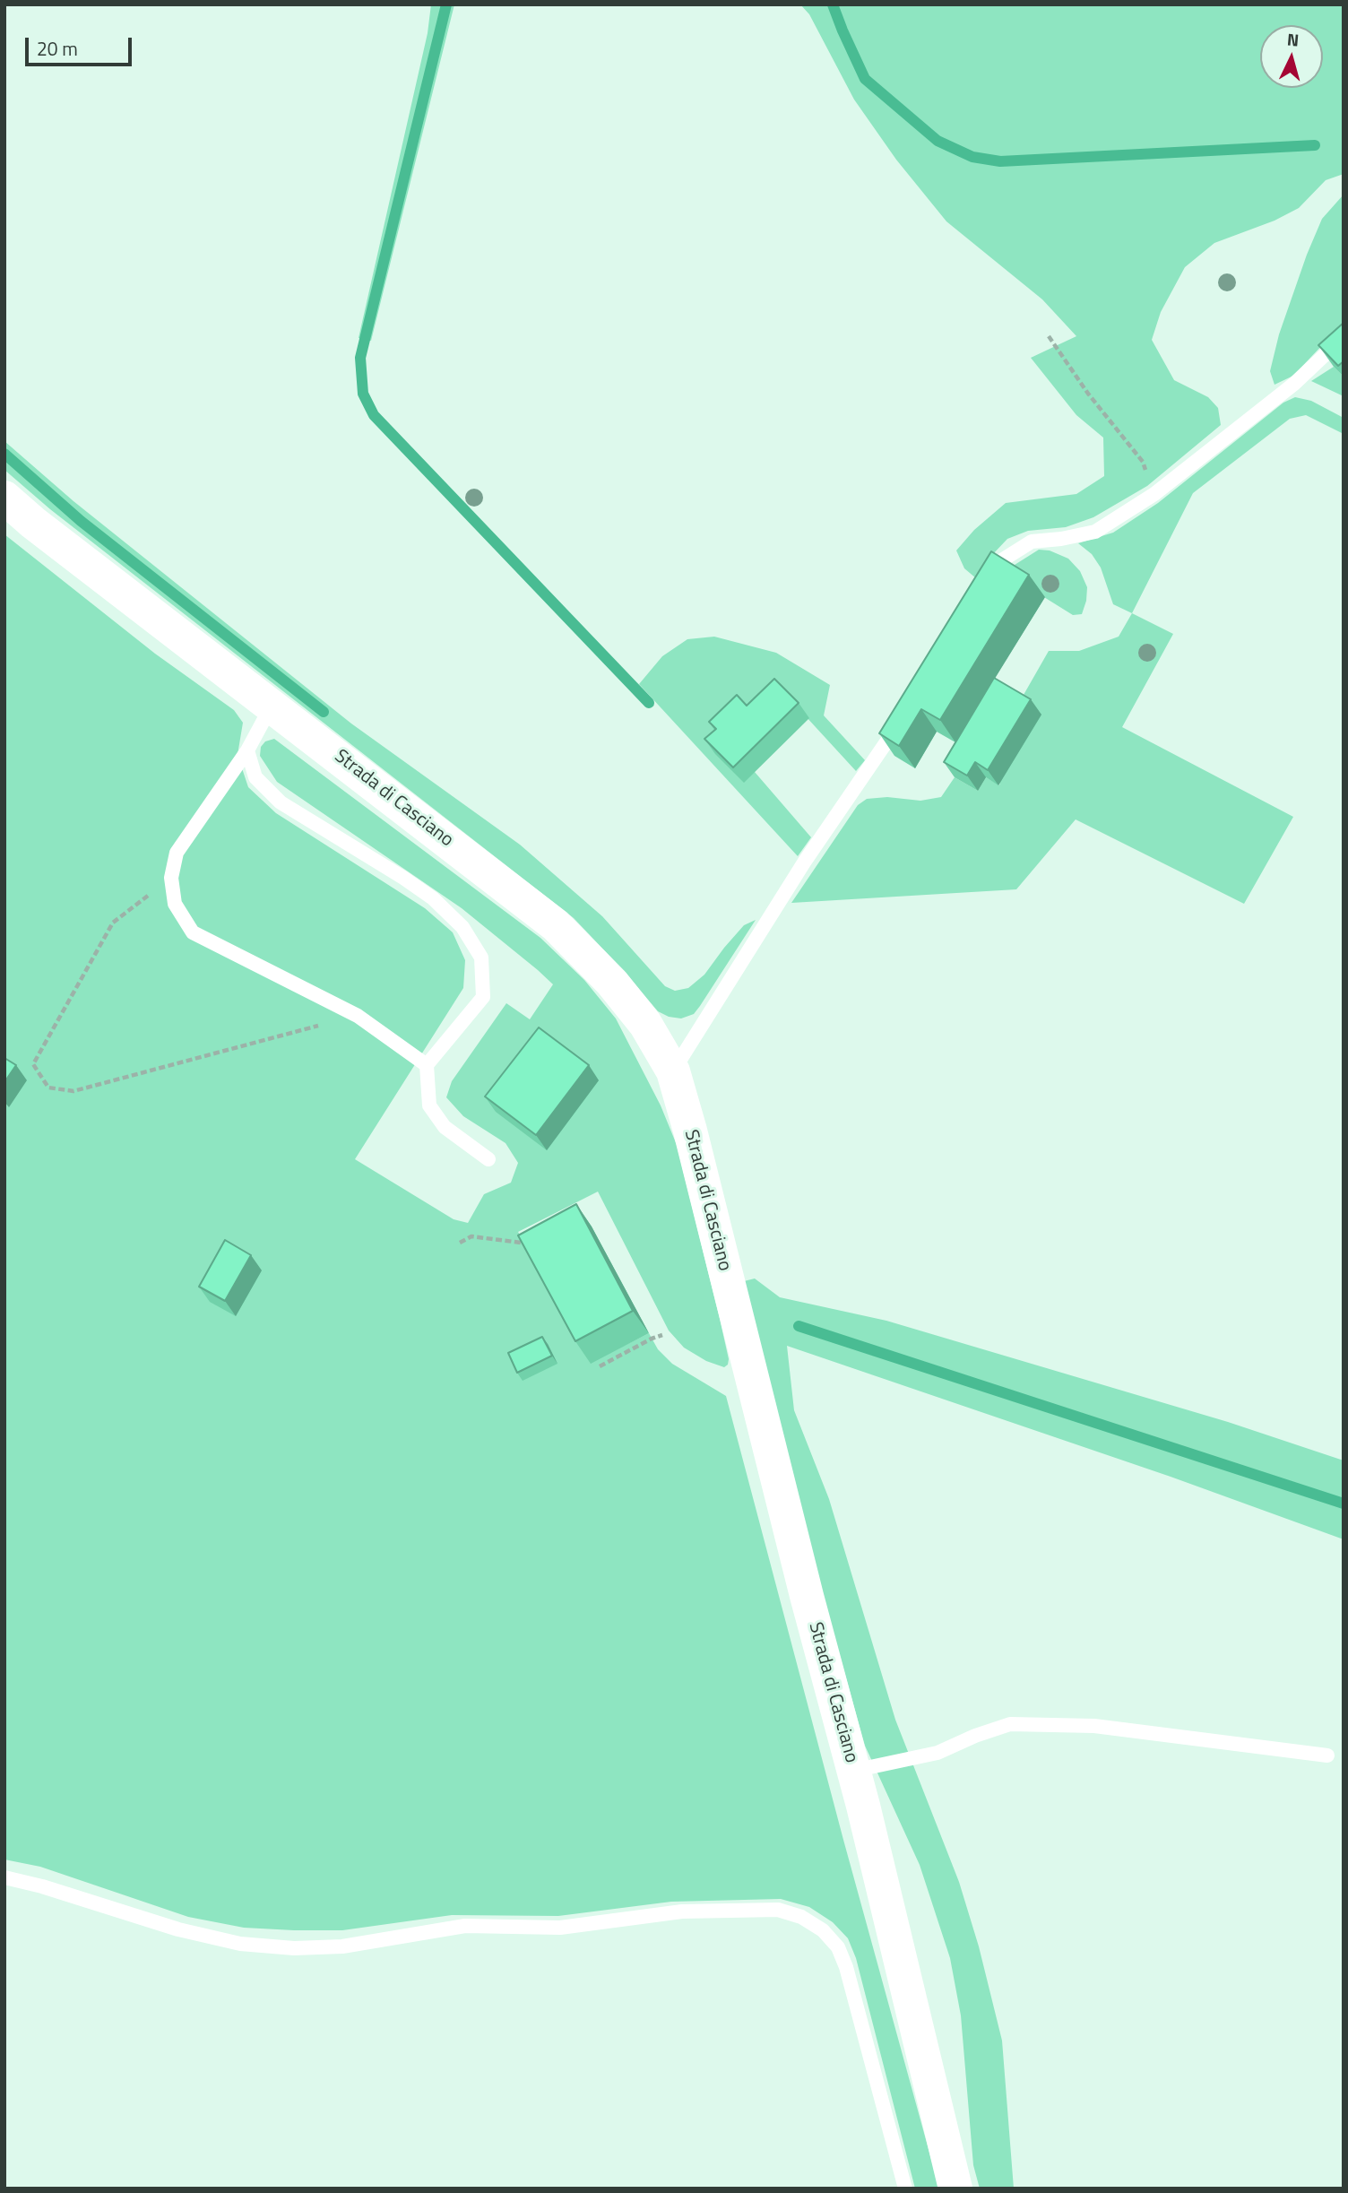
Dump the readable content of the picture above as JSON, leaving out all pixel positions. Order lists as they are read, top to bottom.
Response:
{
  "streets": {
    "street": ["Strada di Casciano"]
  },
  "scale_bar": "20 m",
  "north": "top"
}
